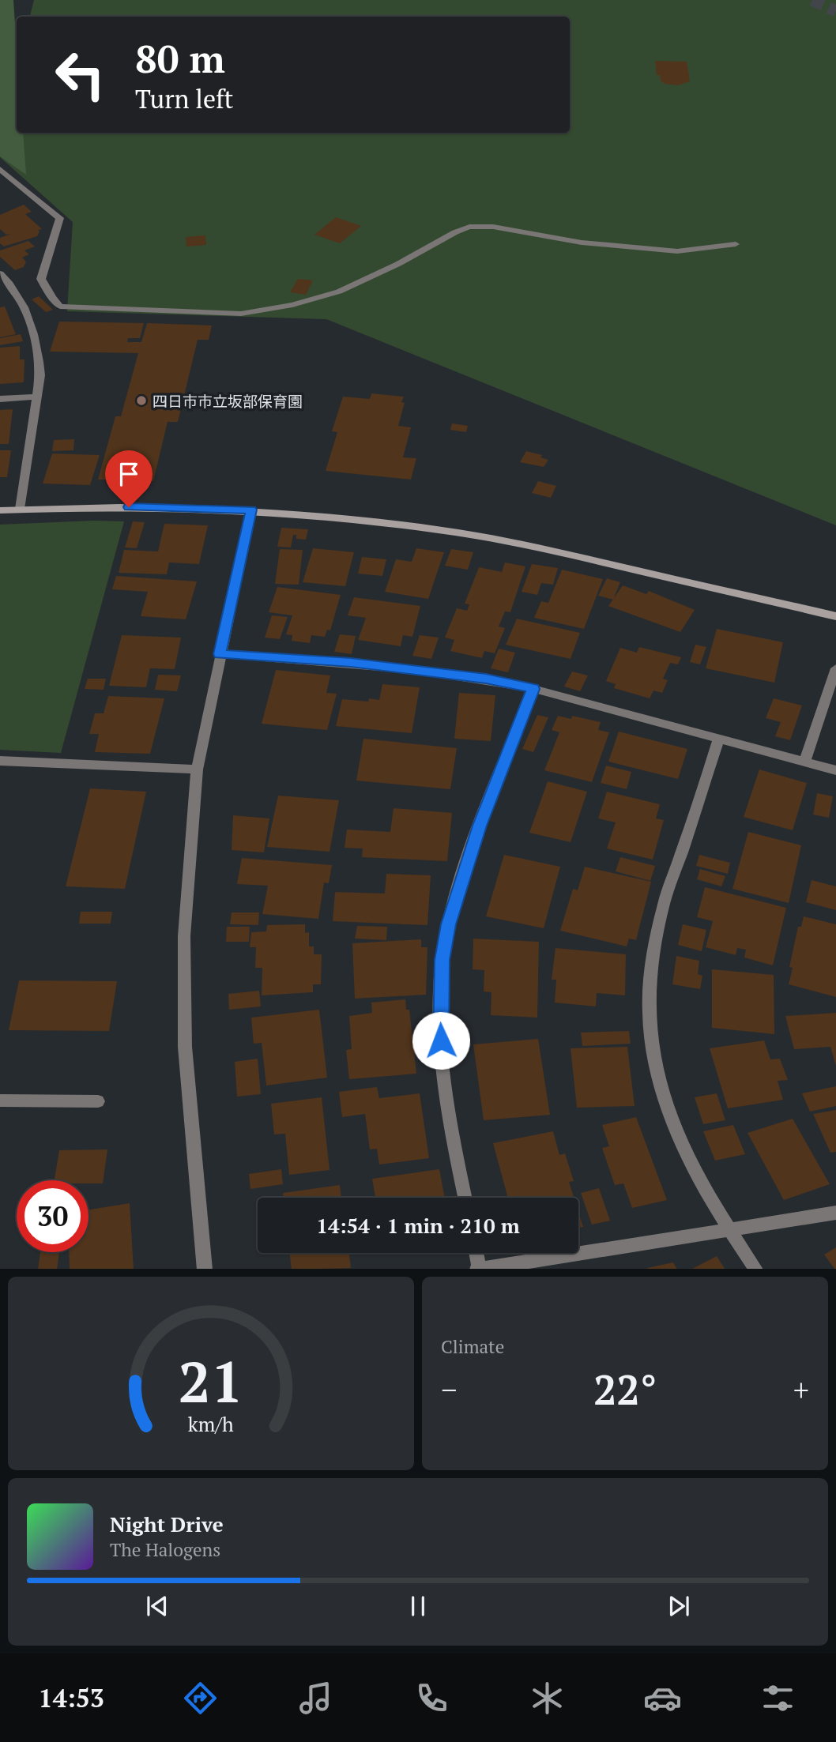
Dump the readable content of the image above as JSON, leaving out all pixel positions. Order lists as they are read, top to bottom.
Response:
{
  "places": ["四日市市立坂部保育園"],
  "page": {
    "turn": ["80 m", "Turn left"],
    "limit": "30",
    "trip": "14:54 · 1 min · 210 m",
    "tile": "Climate",
    "heat": ["−", "22°", "+"],
    "song": ["Night Drive", "The Halogens"],
    "tabs": "14:53",
    "gauge": ["21", "km/h"]
  }
}
